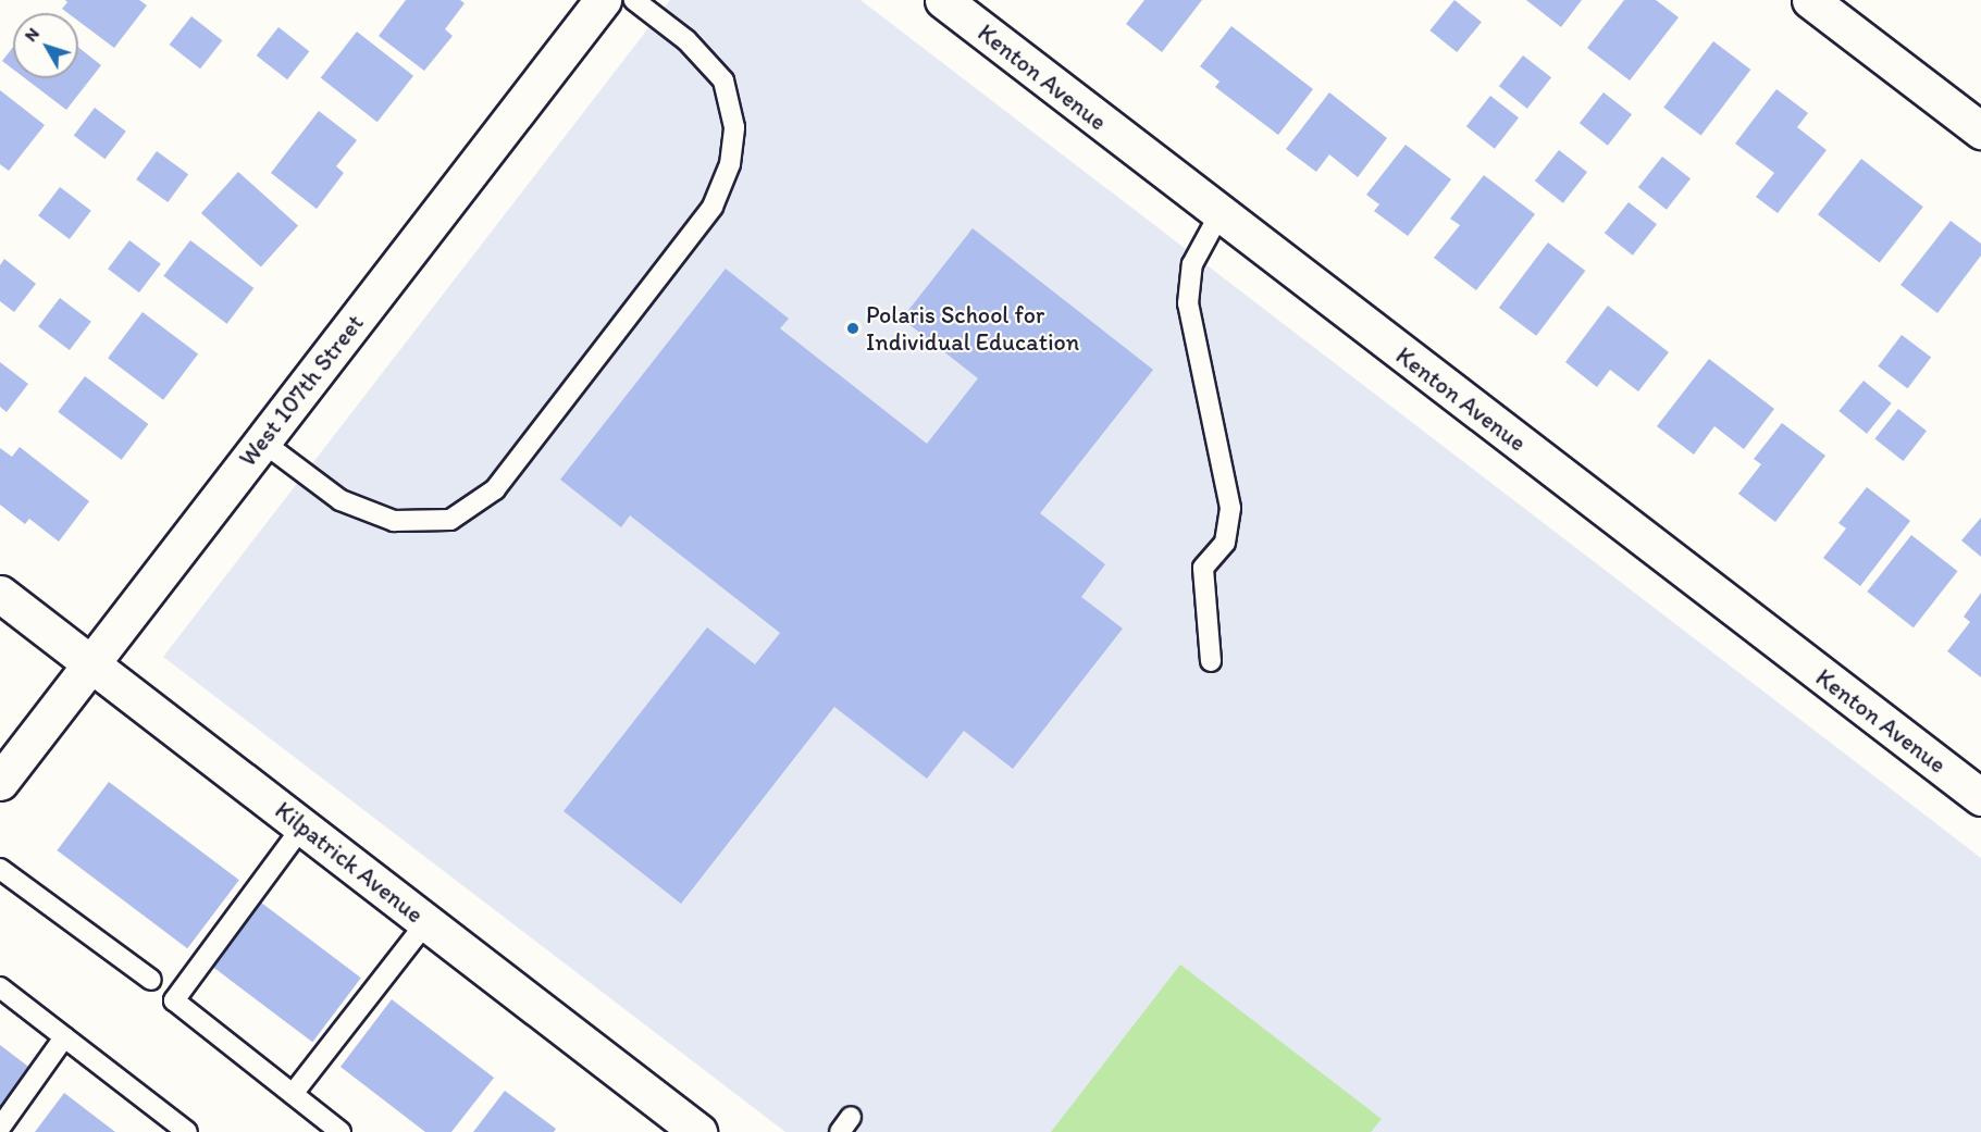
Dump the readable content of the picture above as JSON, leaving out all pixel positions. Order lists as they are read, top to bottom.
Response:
{
  "streets": {
    "street": ["Kenton Avenue", "West 107th Street", "Kilpatrick Avenue"]
  },
  "crossings": [
    ["West 107th Street", "Kilpatrick Avenue"]
  ],
  "places": ["Polaris School for Individual Education"],
  "north": "top left"
}
